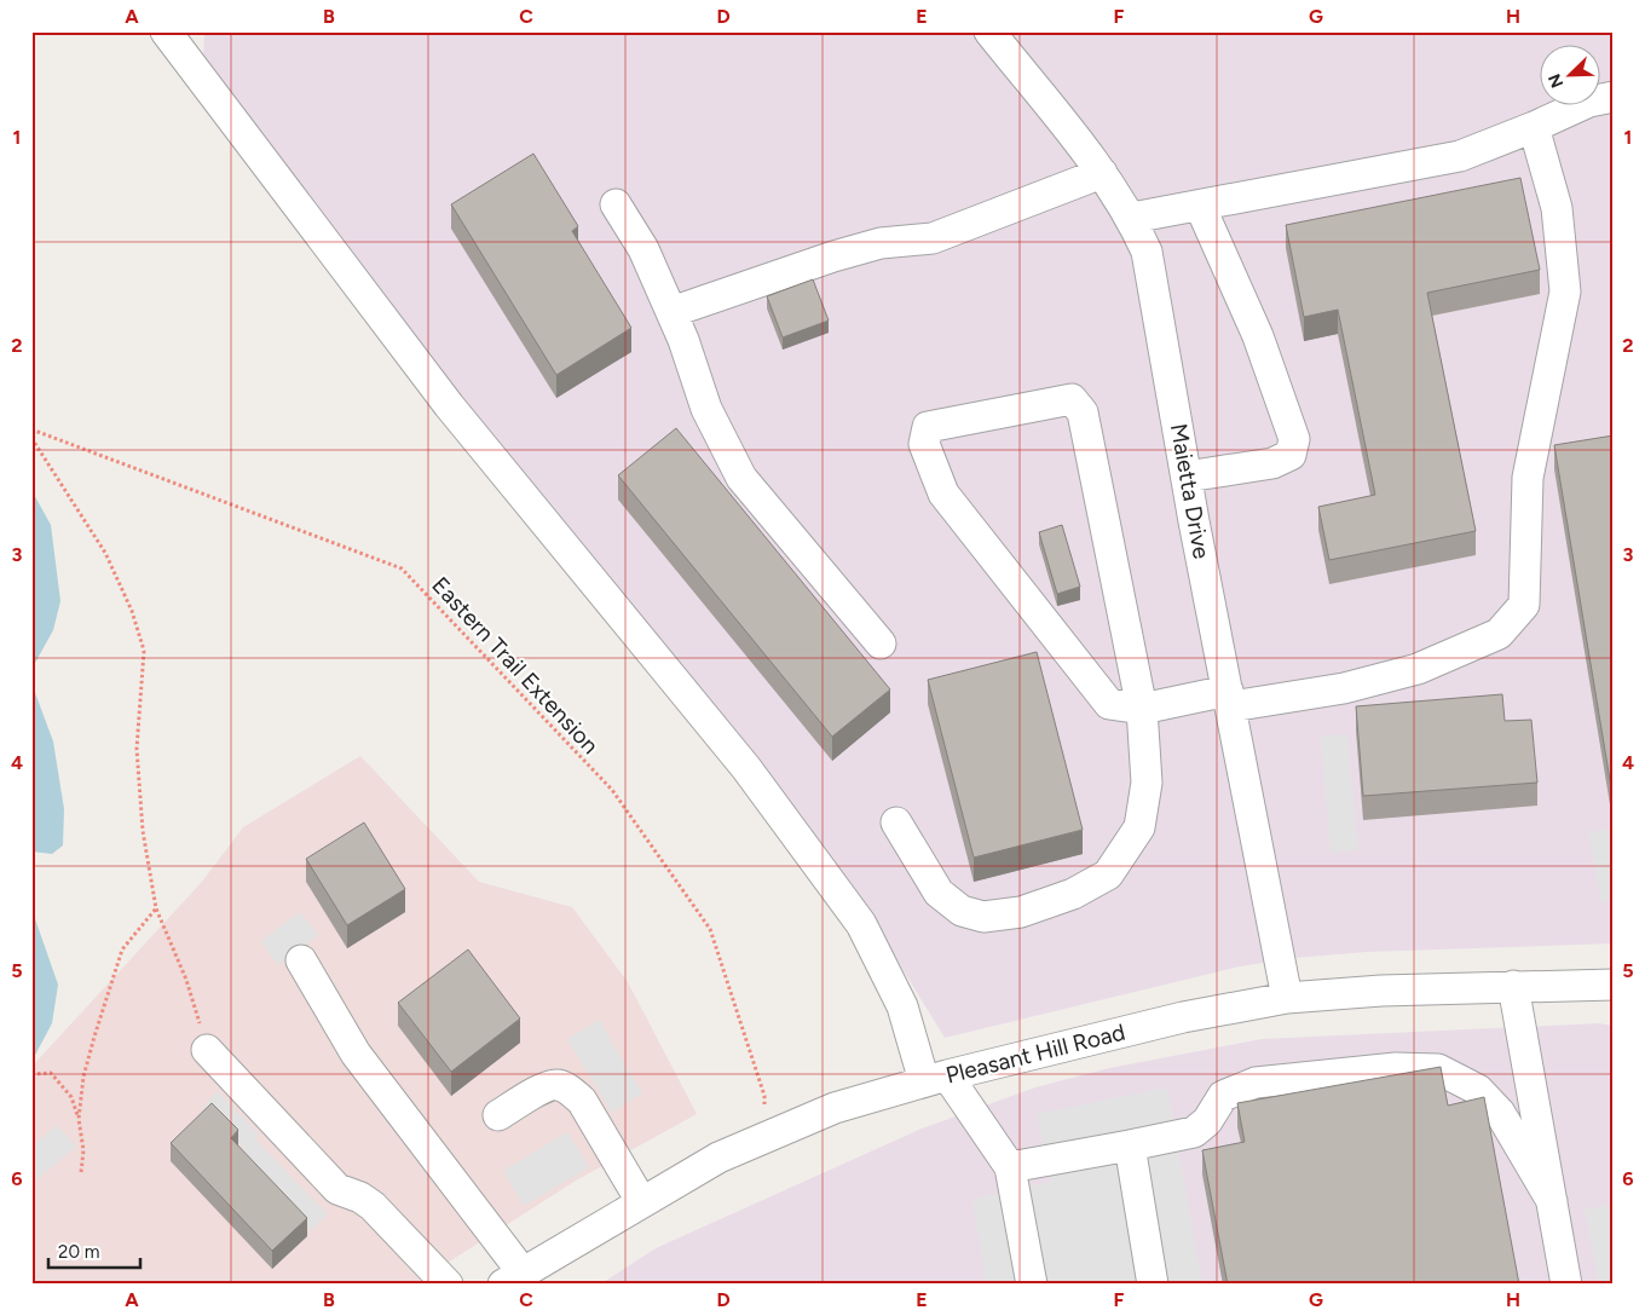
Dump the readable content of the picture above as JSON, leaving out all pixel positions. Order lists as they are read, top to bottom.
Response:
{
  "streets": {
    "street": ["Maietta Drive", "Pleasant Hill Road"],
    "path": ["Eastern Trail Extension"]
  },
  "crossings": [
    ["Maietta Drive", "Pleasant Hill Road"],
    ["Eastern Trail Extension", "Pleasant Hill Road"]
  ],
  "scale_bar": "20 m",
  "north": "bottom left",
  "grid": {
    "columns": [
      "A",
      "B",
      "C",
      "D",
      "E",
      "F",
      "G",
      "H"
    ],
    "rows": [
      "1",
      "2",
      "3",
      "4",
      "5",
      "6"
    ]
  }
}
